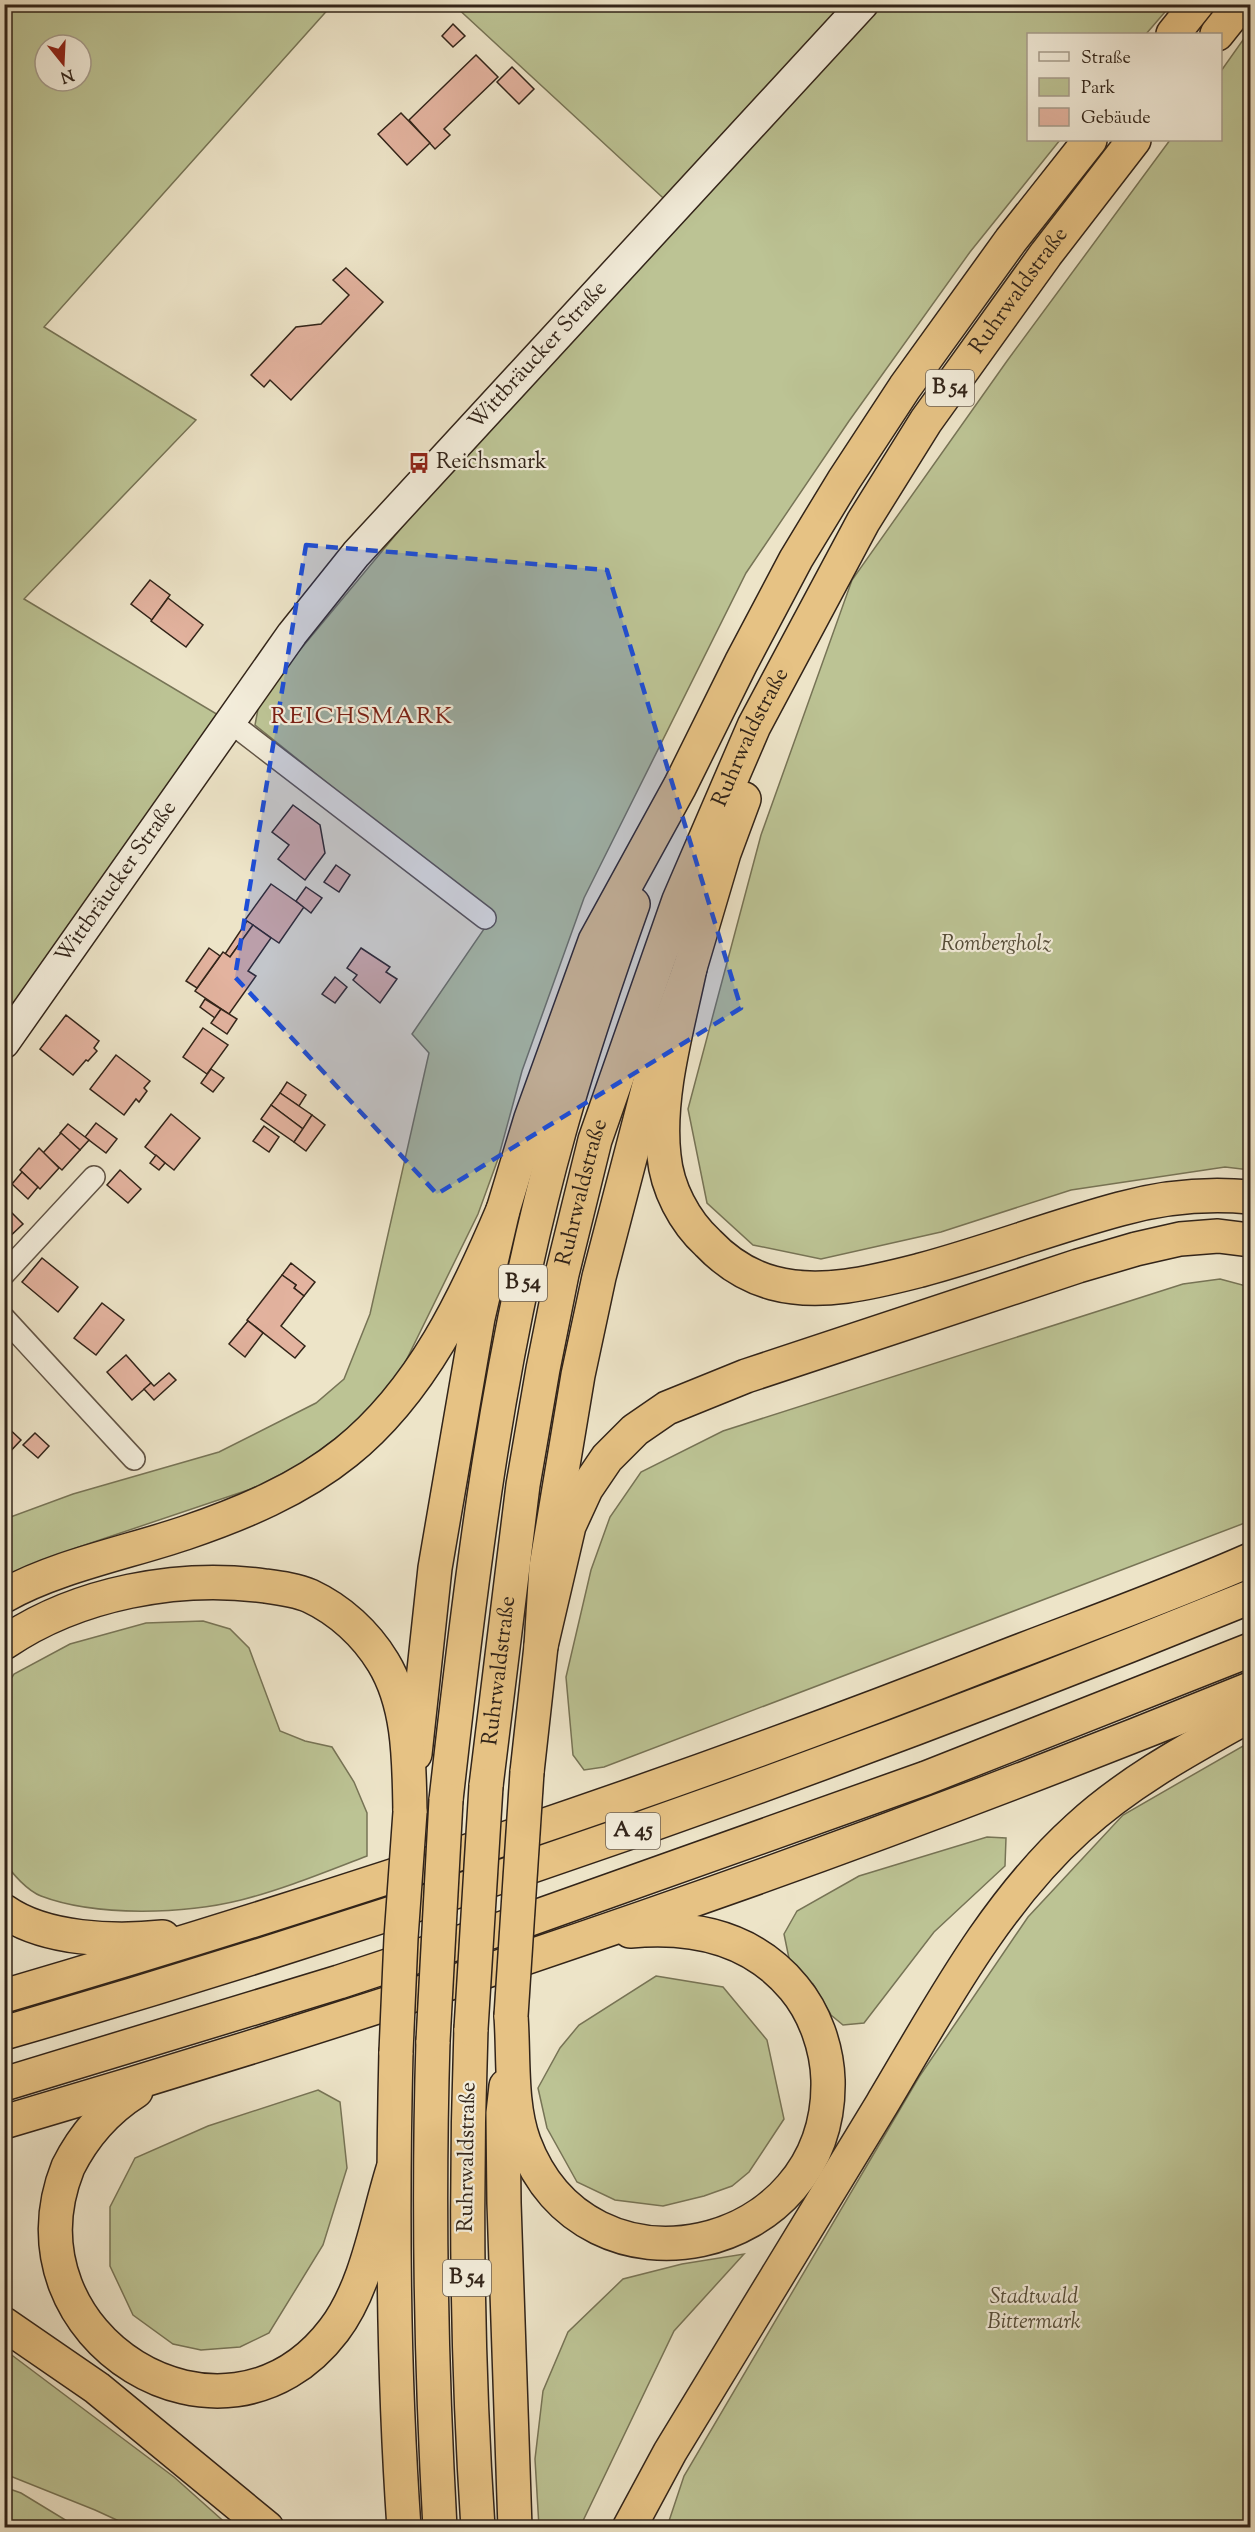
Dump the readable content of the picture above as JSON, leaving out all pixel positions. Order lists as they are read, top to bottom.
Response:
{
  "streets": {
    "highway": ["Ruhrwaldstraße", "B 54", "A 45"],
    "main road": ["Wittbräucker Straße"]
  },
  "crossings": [
    ["Ruhrwaldstraße", "B 54"]
  ],
  "districts": ["REICHSMARK"],
  "parks": ["Rombergholz", "Stadtwald Bittermark"],
  "places": {
    "bus stop": ["Reichsmark"]
  },
  "legend": ["Straße", "Park", "Gebäude"],
  "north": "bottom"
}
